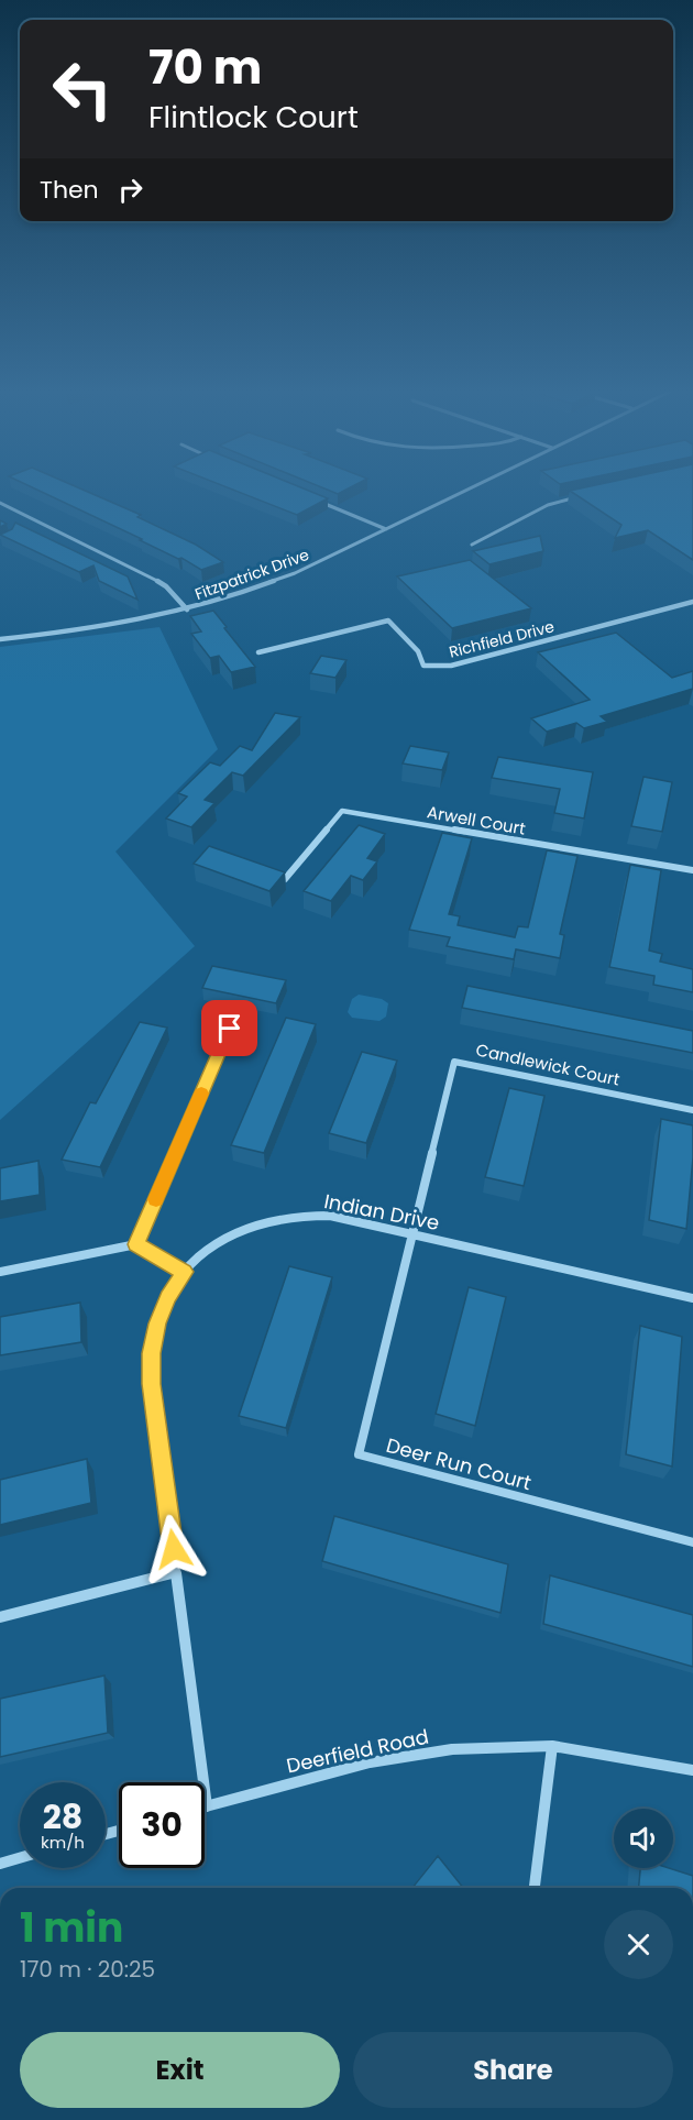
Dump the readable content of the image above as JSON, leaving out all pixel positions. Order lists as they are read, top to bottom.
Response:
{
  "streets": {
    "street": [
      "Fitzpatrick Drive",
      "Richfield Drive",
      "Arwell Court",
      "Candlewick Court",
      "Indian Drive",
      "Deer Run Court",
      "Deerfield Road"
    ]
  },
  "crossings": [
    ["Candlewick Court", "Indian Drive"],
    ["Candlewick Court", "Deer Run Court"],
    ["Indian Drive", "Deer Run Court"],
    ["Indian Drive", "Deerfield Road"]
  ],
  "page": {
    "turn": ["70 m", "Flintlock Court"],
    "then": "Then",
    "speed": "28 km/h",
    "limit": "30",
    "heading": ["1 min", "170 m · 20:25"],
    "buttons": ["Exit", "Share"]
  }
}
